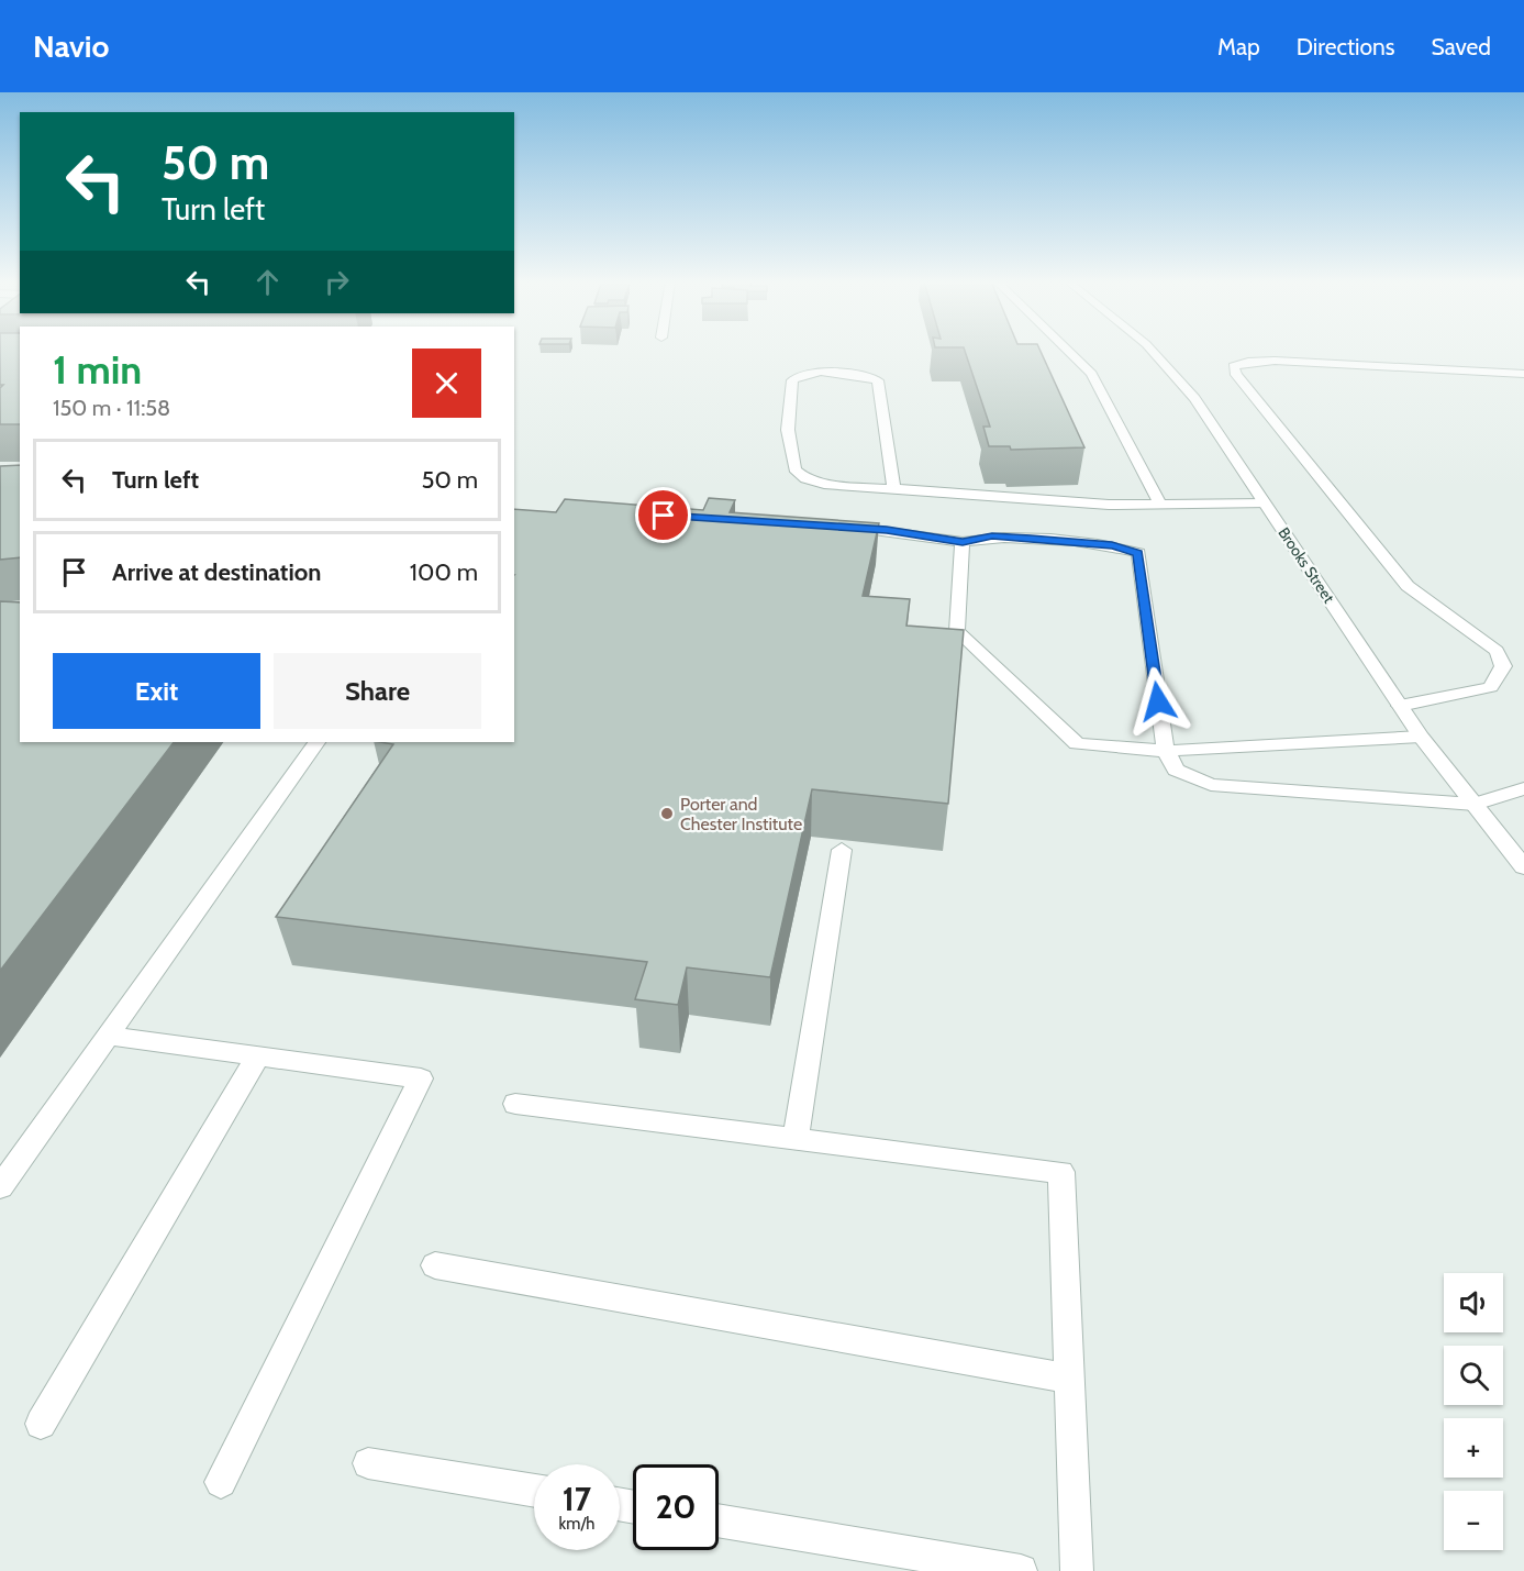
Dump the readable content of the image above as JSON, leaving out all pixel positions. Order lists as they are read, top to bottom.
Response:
{
  "streets": {
    "street": ["Brooks Street"]
  },
  "places": ["Porter and Chester Institute"],
  "page": {
    "header": "Navio",
    "nav": ["Map", "Directions", "Saved"],
    "turn": ["50 m", "Turn left"],
    "heading": ["1 min", "150 m · 11:58"],
    "list": [
      {
        "name": "Turn left",
        "value": "50 m"
      },
      {
        "name": "Arrive at destination",
        "value": "100 m"
      }
    ],
    "buttons": ["Exit", "Share"],
    "map_buttons": ["+", "−"],
    "speed": "17 km/h",
    "limit": "20"
  }
}
